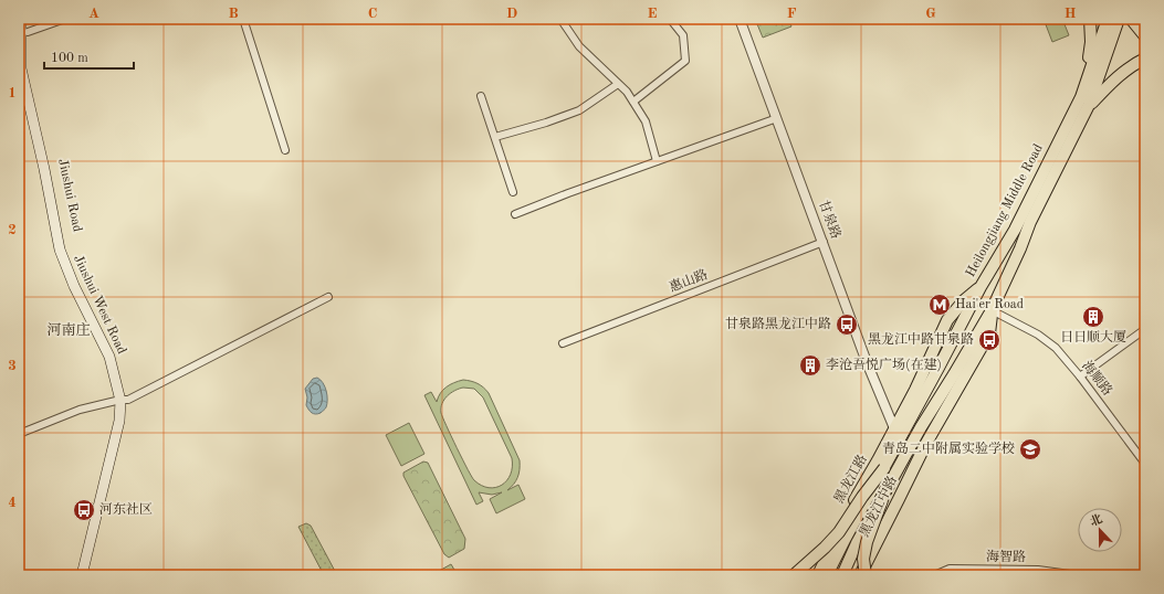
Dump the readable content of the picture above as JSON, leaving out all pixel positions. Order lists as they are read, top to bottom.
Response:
{
  "streets": {
    "main road": [
      "Heilongjiang Middle Road",
      "Jiushui West Road",
      "黑龙江路",
      "黑龙江中路"
    ],
    "street": [
      "甘泉路",
      "惠山路",
      "海顺路",
      "海智路"
    ]
  },
  "crossings": [
    ["Heilongjiang Middle Road", "海顺路"],
    ["Heilongjiang Middle Road", "黑龙江路"],
    ["Heilongjiang Middle Road", "黑龙江中路"],
    ["甘泉路", "惠山路"],
    ["甘泉路", "黑龙江路"],
    ["海顺路", "黑龙江中路"]
  ],
  "districts": ["河南庄"],
  "places": {
    "metro station": ["Hai'er Road"],
    "building": ["日日顺大厦", "李沧吾悦广场(在建)"],
    "bus stop": ["甘泉路黑龙江中路", "黑龙江中路甘泉路", "河东社区"],
    "school or university": ["青岛二中附属实验学校"]
  },
  "scale_bar": "100 m",
  "north": "top",
  "grid": {
    "columns": [
      "A",
      "B",
      "C",
      "D",
      "E",
      "F",
      "G",
      "H"
    ],
    "rows": [
      "1",
      "2",
      "3",
      "4"
    ]
  }
}
